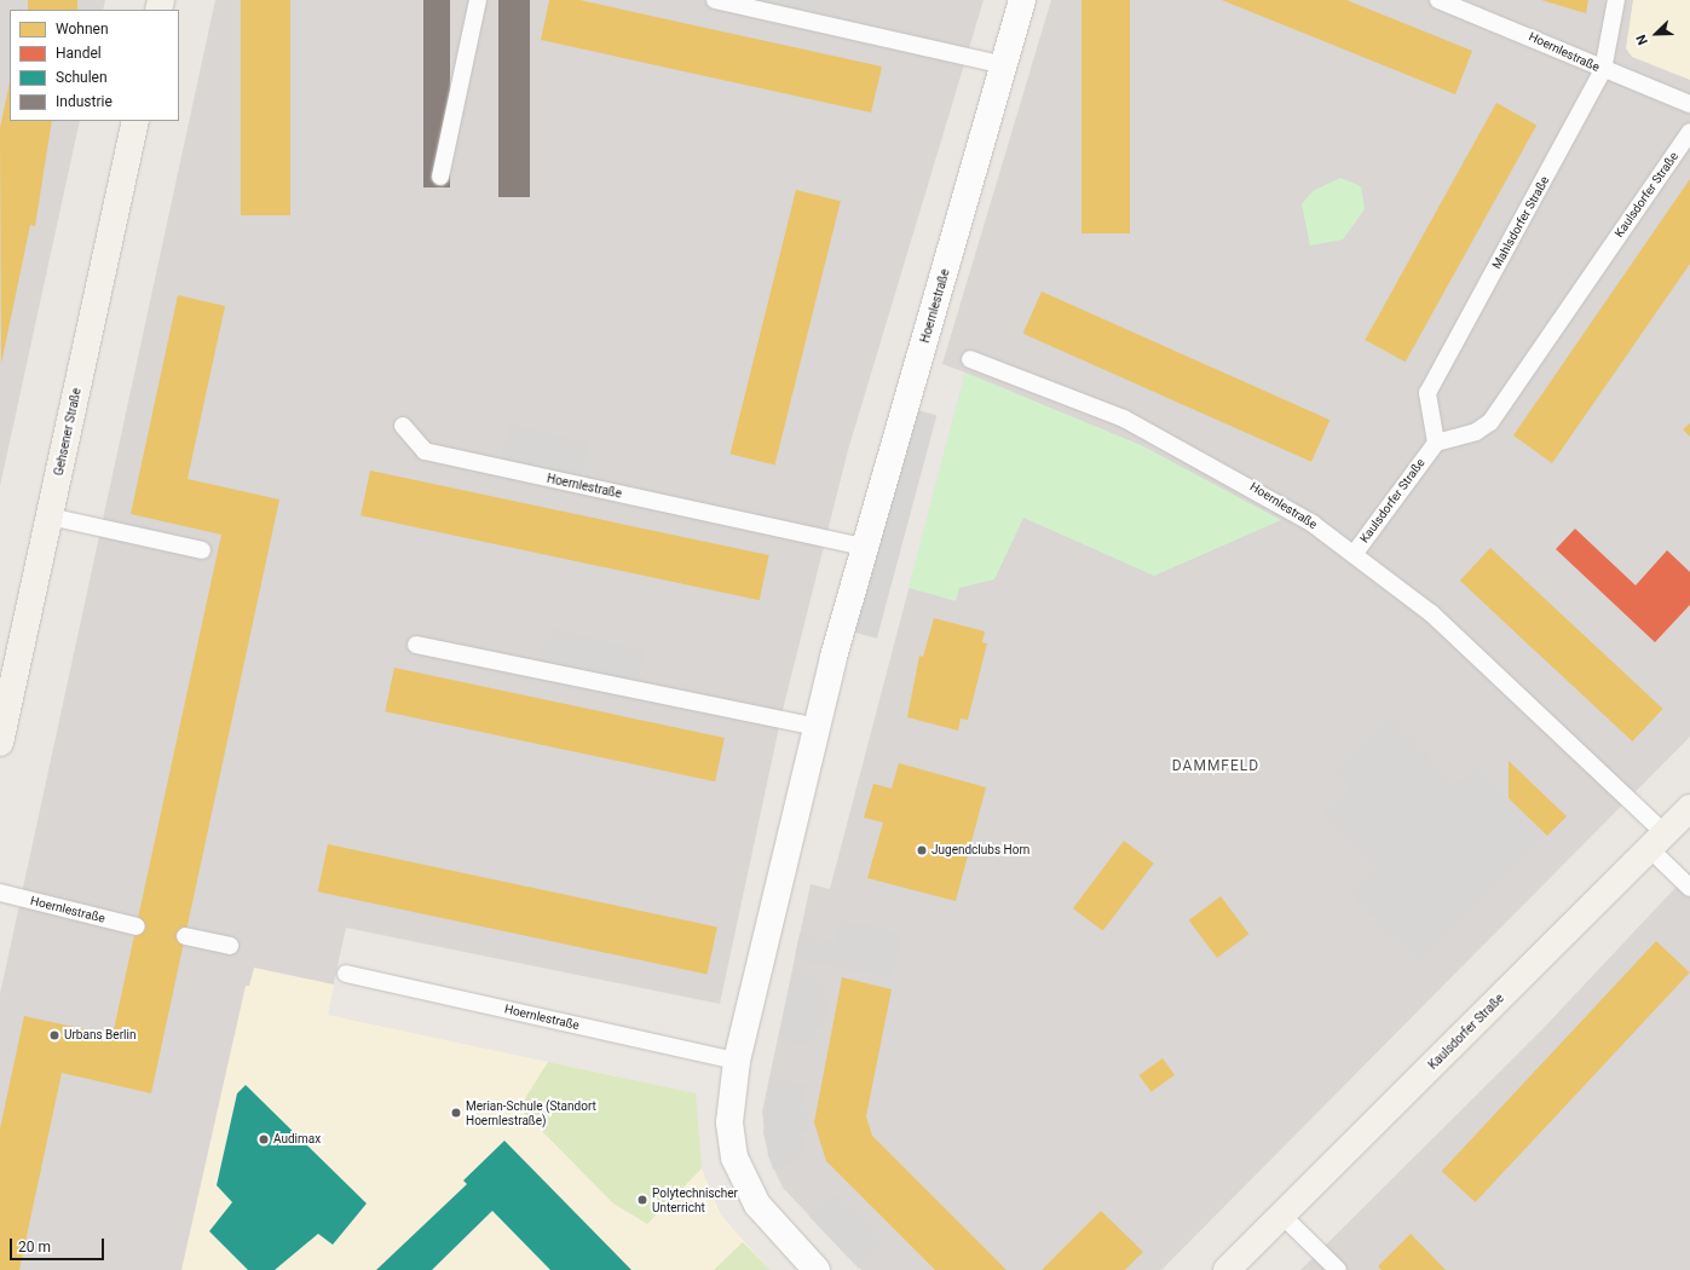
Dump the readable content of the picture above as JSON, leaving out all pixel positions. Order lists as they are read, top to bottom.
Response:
{
  "streets": {
    "main road": ["Kaulsdorfer Straße", "Gehsener Straße"],
    "street": ["Hoernlestraße"],
    "lane": ["Mahlsdorfer Straße"]
  },
  "crossings": [
    ["Hoernlestraße", "Kaulsdorfer Straße"],
    ["Hoernlestraße", "Mahlsdorfer Straße"],
    ["Kaulsdorfer Straße", "Mahlsdorfer Straße"]
  ],
  "districts": ["DAMMFELD"],
  "places": [
    "Jugendclubs Horn",
    "Urbans Berlin",
    "Merian-Schule (Standort Hoernlestraße)",
    "Audimax",
    "Polytechnischer Unterricht"
  ],
  "legend": [
    "Wohnen",
    "Handel",
    "Schulen",
    "Industrie"
  ],
  "scale_bar": "20 m",
  "north": "bottom left"
}
